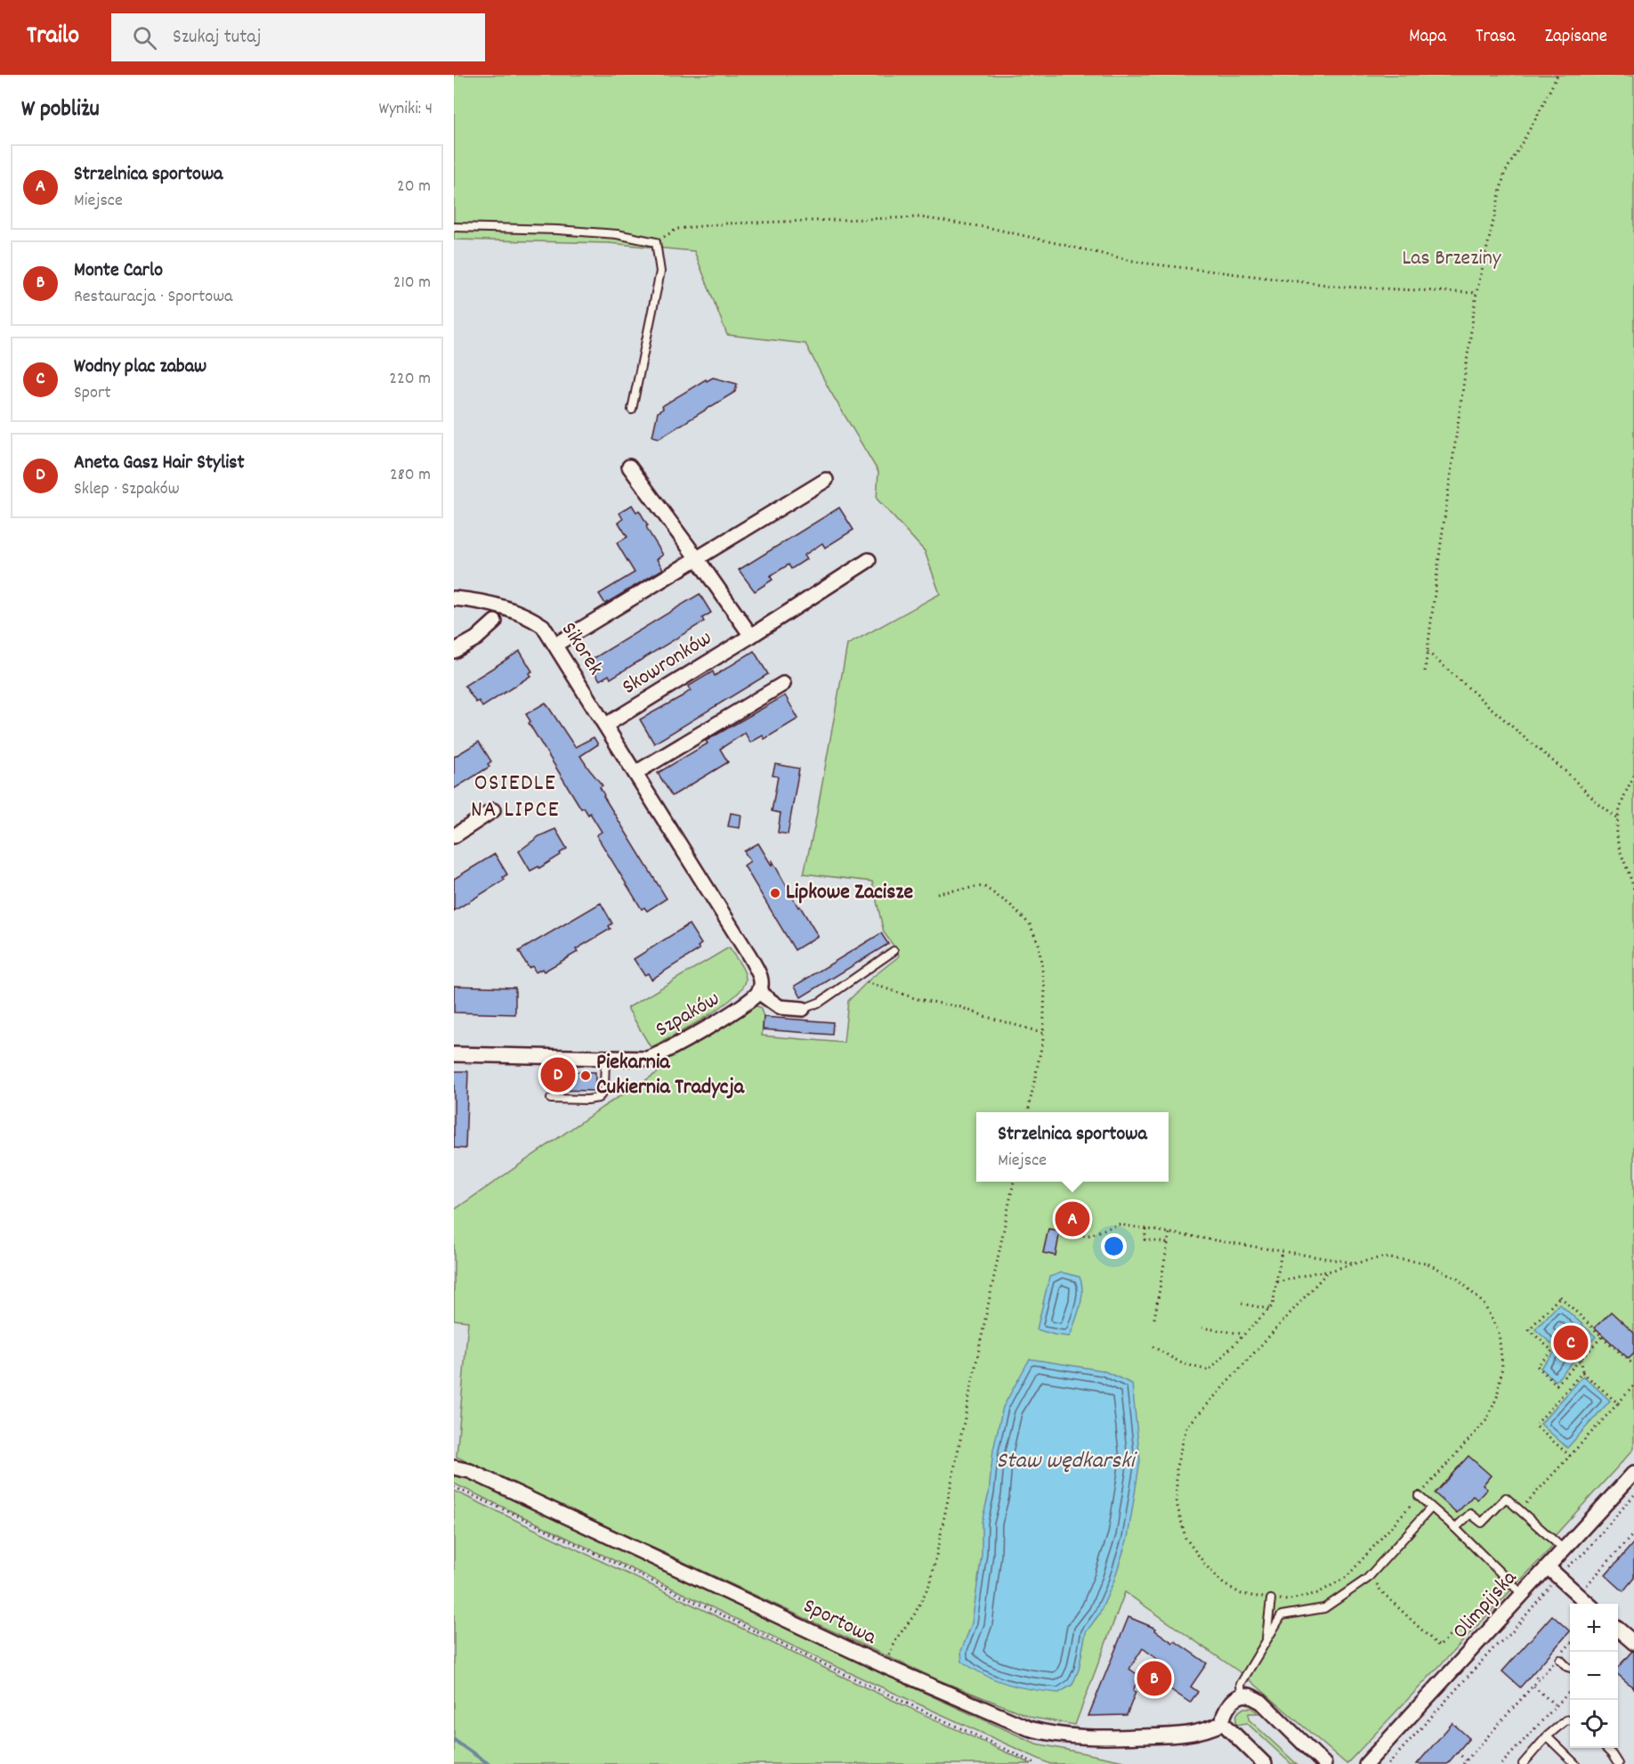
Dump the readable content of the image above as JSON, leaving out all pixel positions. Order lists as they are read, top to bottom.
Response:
{
  "streets": {
    "street": [
      "Sikorek",
      "Skowronków",
      "Szpaków",
      "Olimpijska",
      "Sportowa"
    ]
  },
  "crossings": [
    ["Sikorek", "Skowronków"],
    ["Sikorek", "Szpaków"]
  ],
  "districts": ["OSIEDLE NA LIPCE"],
  "water": ["Staw wędkarski"],
  "parks": ["Las Brzeziny"],
  "places": ["Lipkowe Zacisze", "Piekarnia Cukiernia Tradycja"],
  "page": {
    "header": "Trailo",
    "search": "Szukaj tutaj",
    "nav": ["Mapa", "Trasa", "Zapisane"],
    "heading": ["W pobliżu", "Wyniki: 4"],
    "list": [
      {
        "mark": "A",
        "name": "Strzelnica sportowa",
        "note": "Miejsce",
        "value": "20 m"
      },
      {
        "mark": "B",
        "name": "Monte Carlo",
        "note": "Restauracja · Sportowa",
        "value": "210 m"
      },
      {
        "mark": "C",
        "name": "Wodny plac zabaw",
        "note": "Sport",
        "value": "220 m"
      },
      {
        "mark": "D",
        "name": "Aneta Gasz Hair Stylist",
        "note": "Sklep · Szpaków",
        "value": "280 m"
      }
    ],
    "pins": [
      "D",
      "A",
      "C",
      "B"
    ],
    "popup": ["Strzelnica sportowa", "Miejsce"],
    "map_buttons": ["+", "−"]
  }
}
